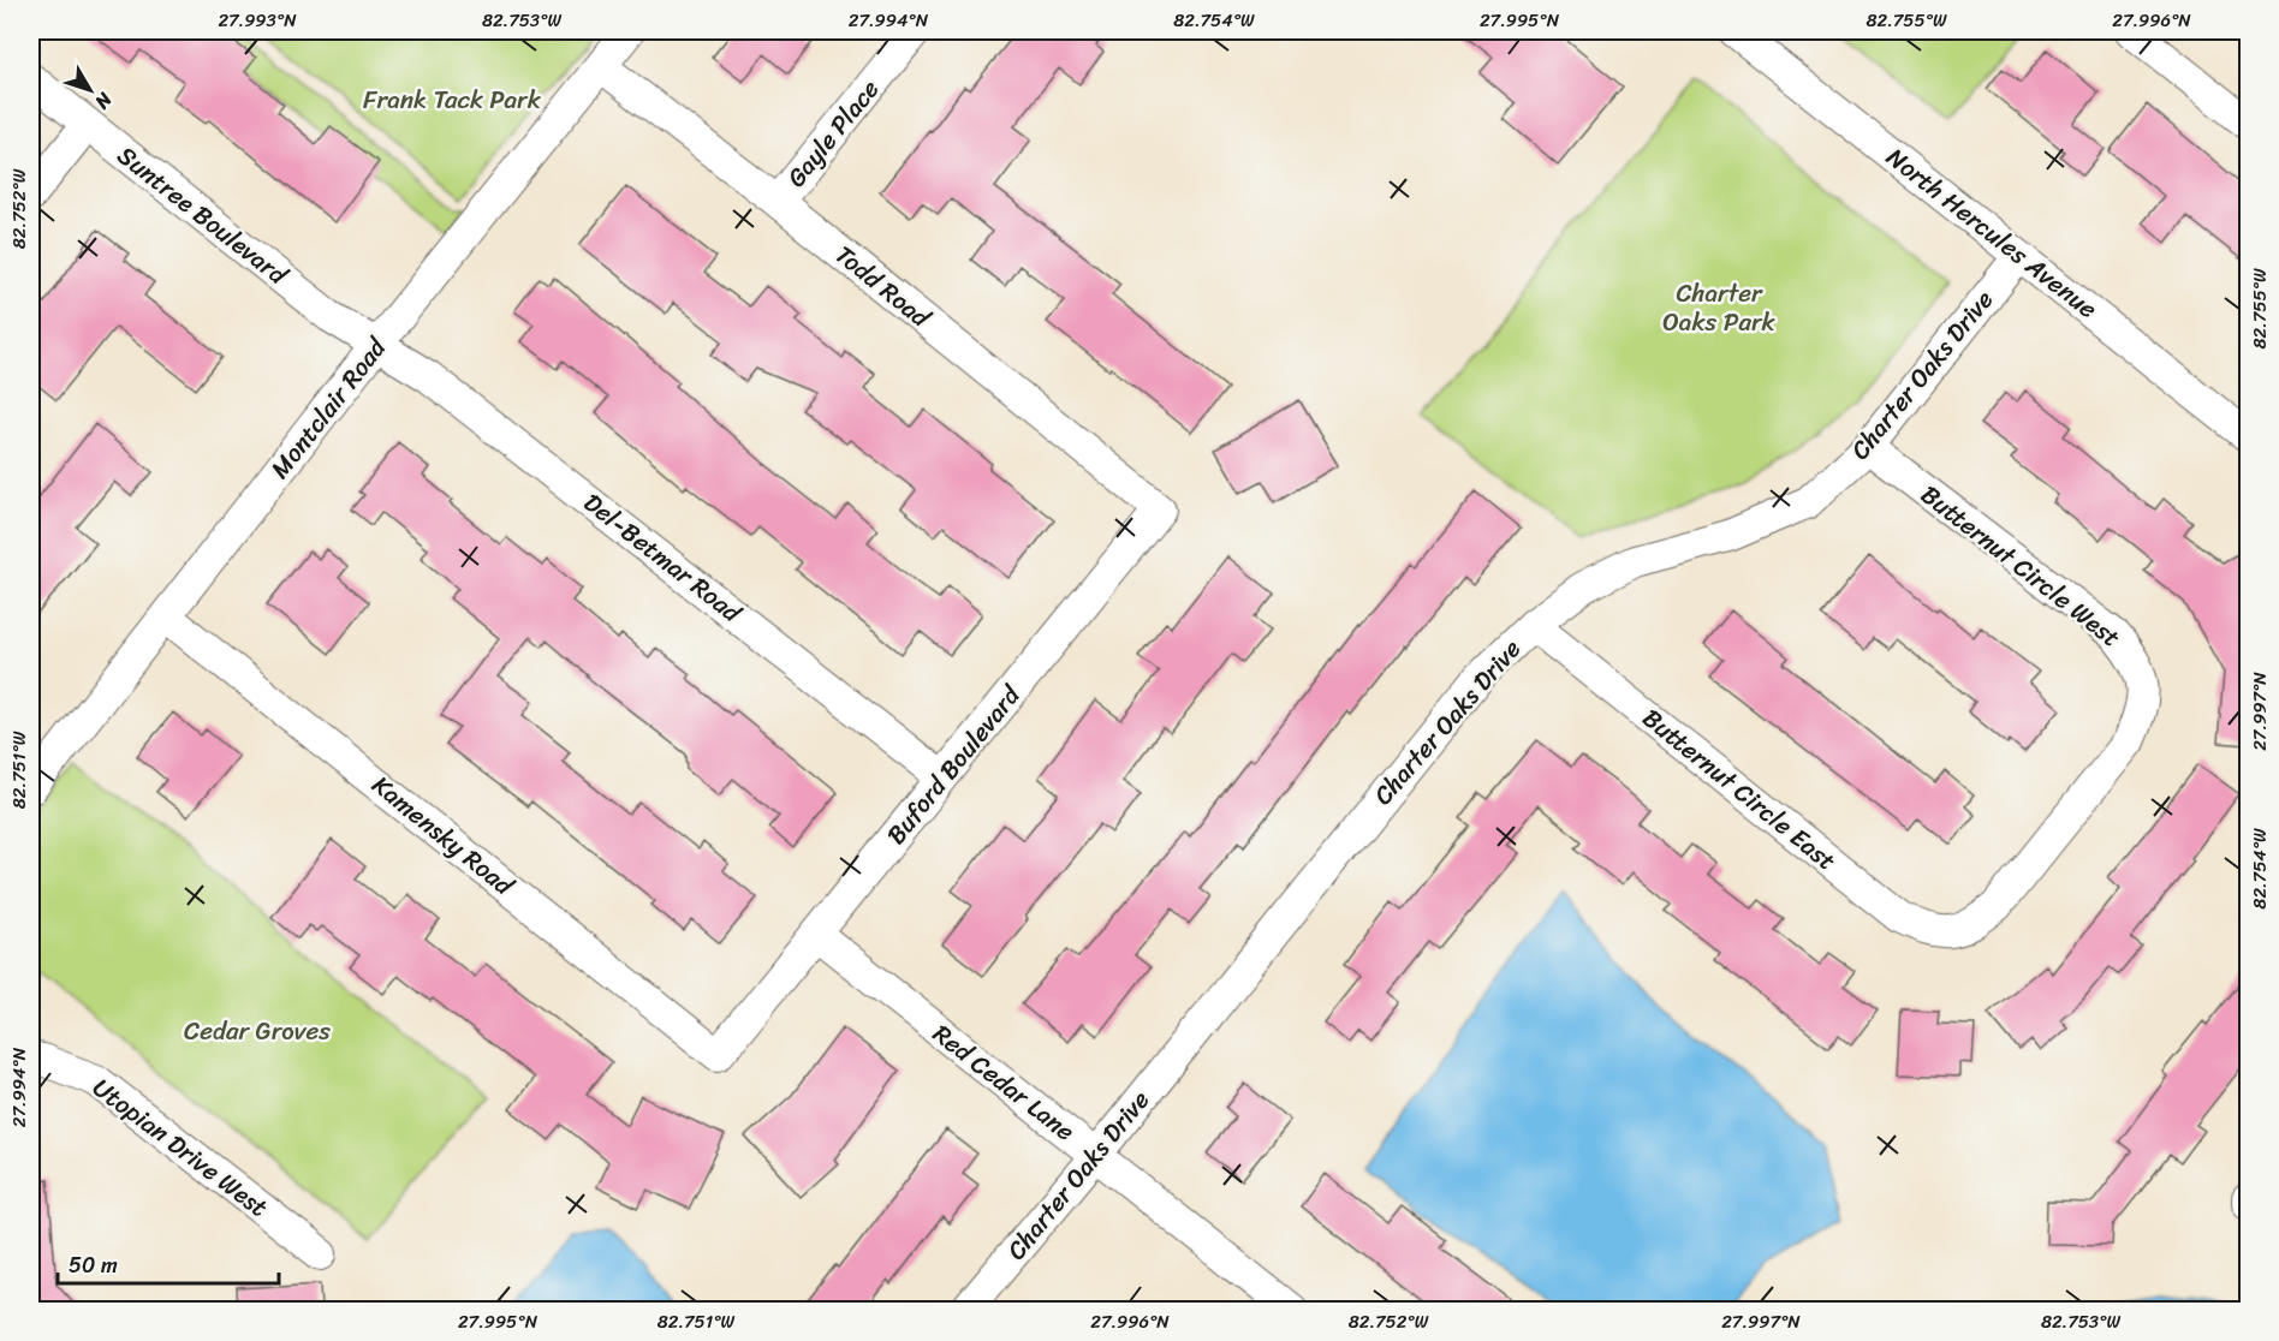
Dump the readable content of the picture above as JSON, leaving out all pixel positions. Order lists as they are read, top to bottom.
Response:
{
  "streets": {
    "street": [
      "Gayle Place",
      "Suntree Boulevard",
      "North Hercules Avenue",
      "Todd Road",
      "Charter Oaks Drive",
      "Montclair Road",
      "Del-Betmar Road",
      "Butternut Circle West",
      "Buford Boulevard",
      "Butternut Circle East",
      "Kamensky Road",
      "Red Cedar Lane",
      "Utopian Drive West"
    ]
  },
  "crossings": [
    ["Gayle Place", "Todd Road"],
    ["Suntree Boulevard", "Montclair Road"],
    ["Suntree Boulevard", "Del-Betmar Road"],
    ["North Hercules Avenue", "Charter Oaks Drive"],
    ["Todd Road", "Montclair Road"],
    ["Todd Road", "Buford Boulevard"],
    ["Charter Oaks Drive", "Butternut Circle West"],
    ["Charter Oaks Drive", "Butternut Circle East"],
    ["Charter Oaks Drive", "Red Cedar Lane"],
    ["Montclair Road", "Del-Betmar Road"],
    ["Montclair Road", "Kamensky Road"],
    ["Del-Betmar Road", "Buford Boulevard"],
    ["Butternut Circle West", "Butternut Circle East"],
    ["Buford Boulevard", "Kamensky Road"],
    ["Buford Boulevard", "Red Cedar Lane"]
  ],
  "parks": ["Frank Tack Park", "Charter Oaks Park", "Cedar Groves"],
  "scale_bar": "50 m",
  "north": "bottom right",
  "coordinates": [
    "27.993°N",
    "82.753°W",
    "27.994°N",
    "82.754°W",
    "27.995°N",
    "82.755°W",
    "27.996°N",
    "82.752°W",
    "27.997°N",
    "82.751°W"
  ]
}
